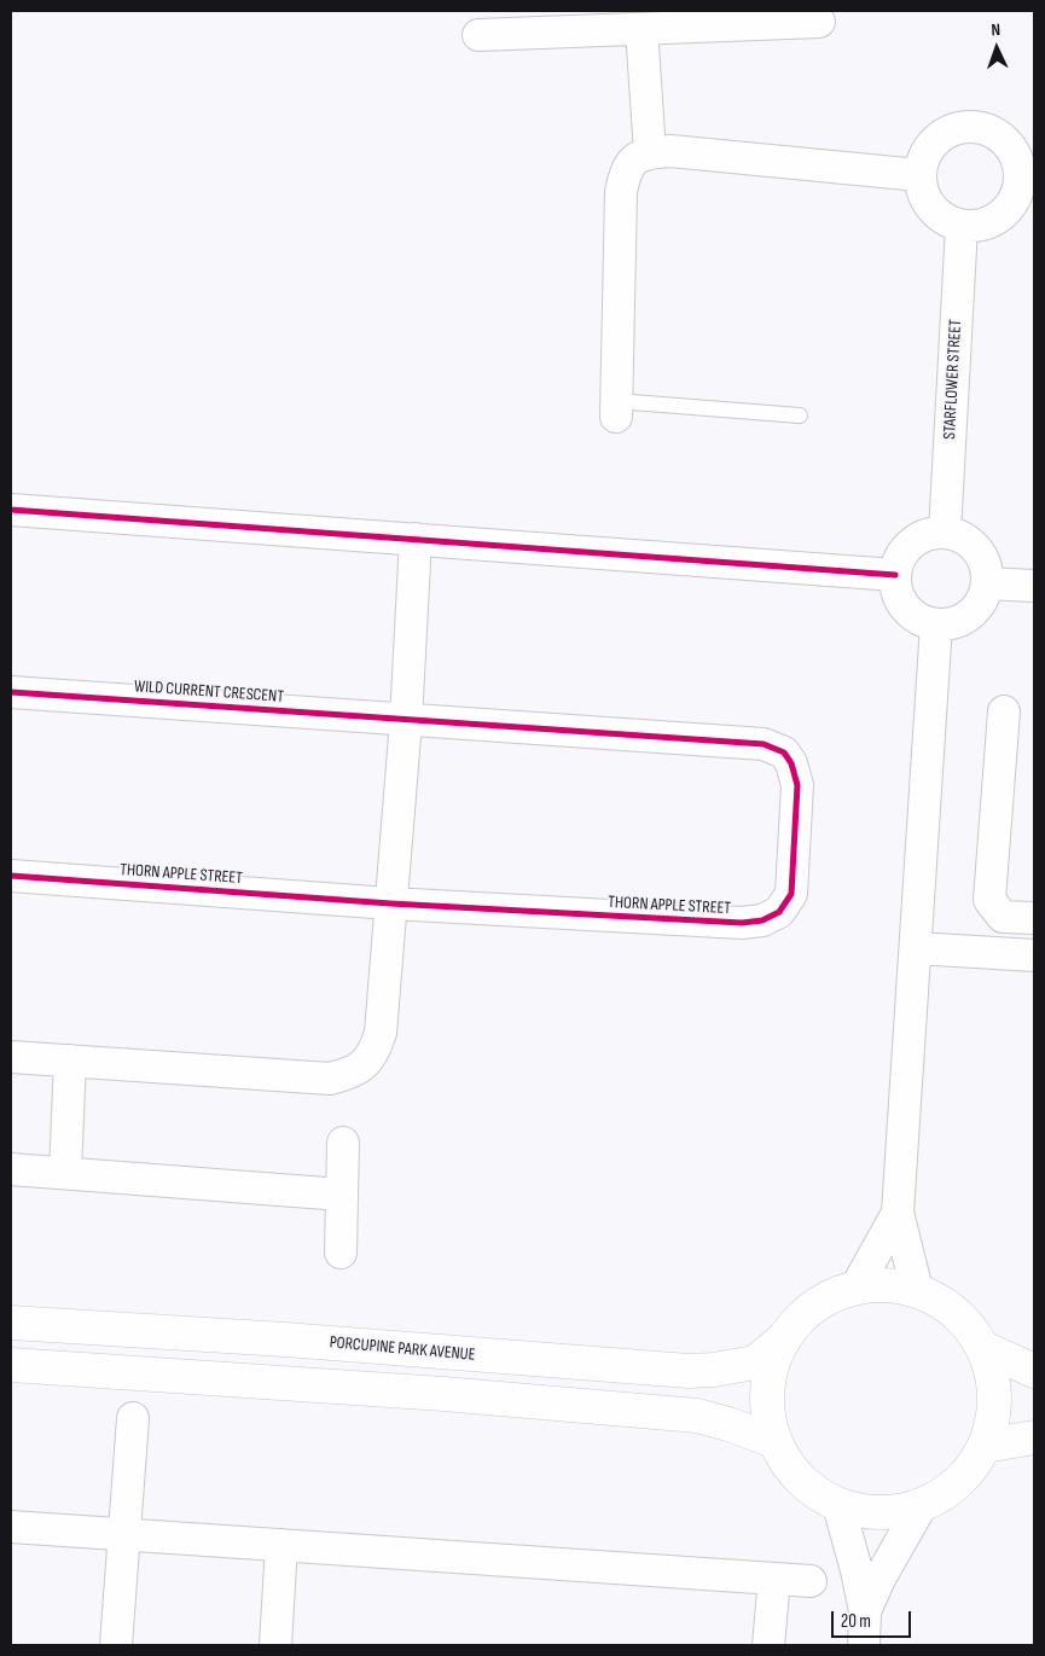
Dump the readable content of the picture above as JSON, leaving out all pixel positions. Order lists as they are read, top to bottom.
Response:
{
  "streets": {
    "street": [
      "STARFLOWER STREET",
      "WILD CURRENT CRESCENT",
      "THORN APPLE STREET",
      "PORCUPINE PARK AVENUE"
    ]
  },
  "crossings": [
    ["WILD CURRENT CRESCENT", "THORN APPLE STREET"]
  ],
  "scale_bar": "20 m",
  "north": "top"
}
